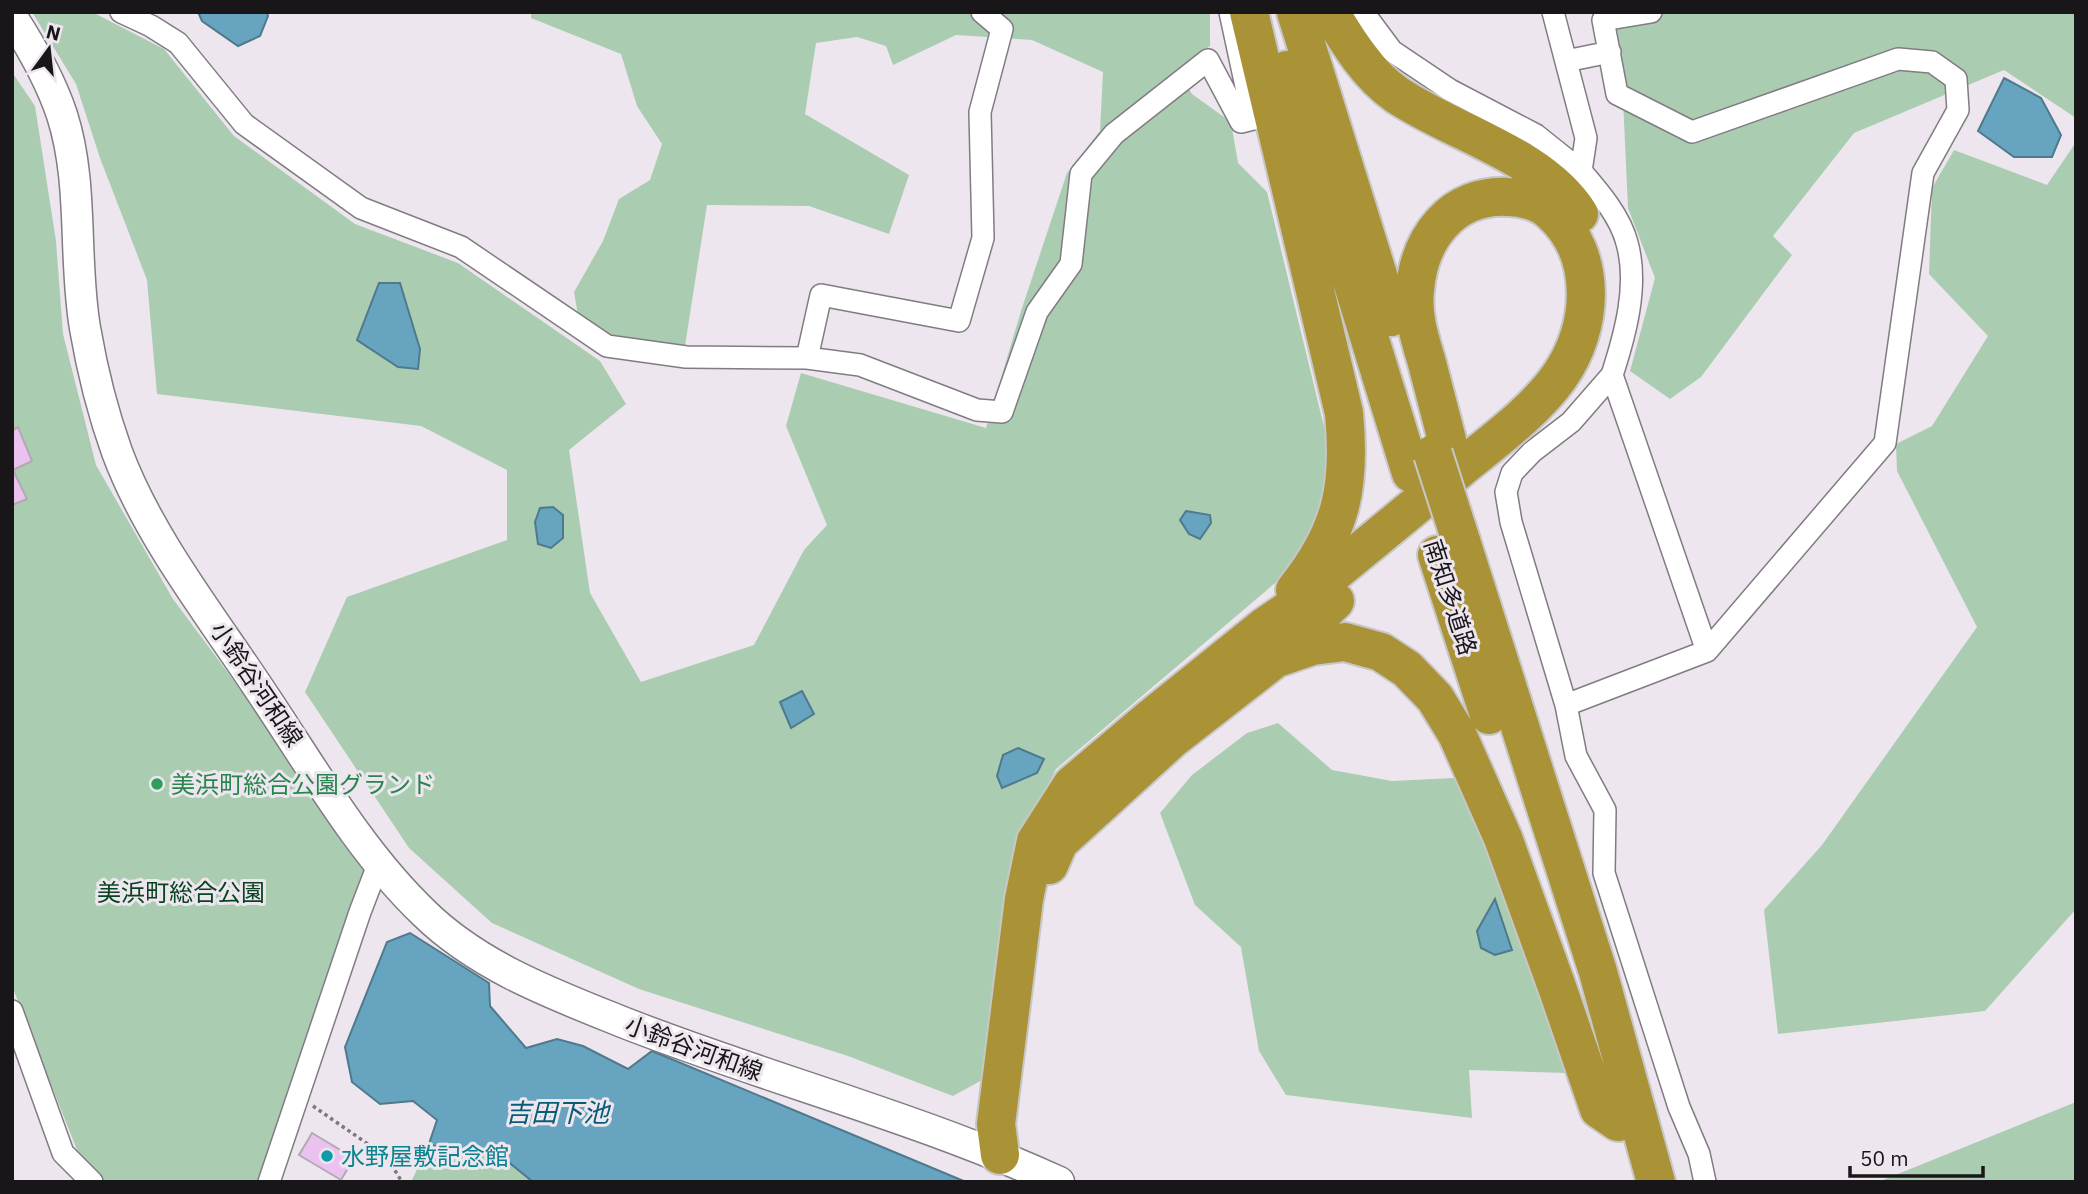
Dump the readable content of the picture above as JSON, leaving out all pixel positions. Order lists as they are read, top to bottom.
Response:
{
  "streets": {
    "highway": ["南知多道路"],
    "main road": ["小鈴谷河和線"]
  },
  "water": ["吉田下池"],
  "parks": ["美浜町総合公園"],
  "places": ["美浜町総合公園グランド", "水野屋敷記念館"],
  "scale_bar": "50 m",
  "north": "top"
}
